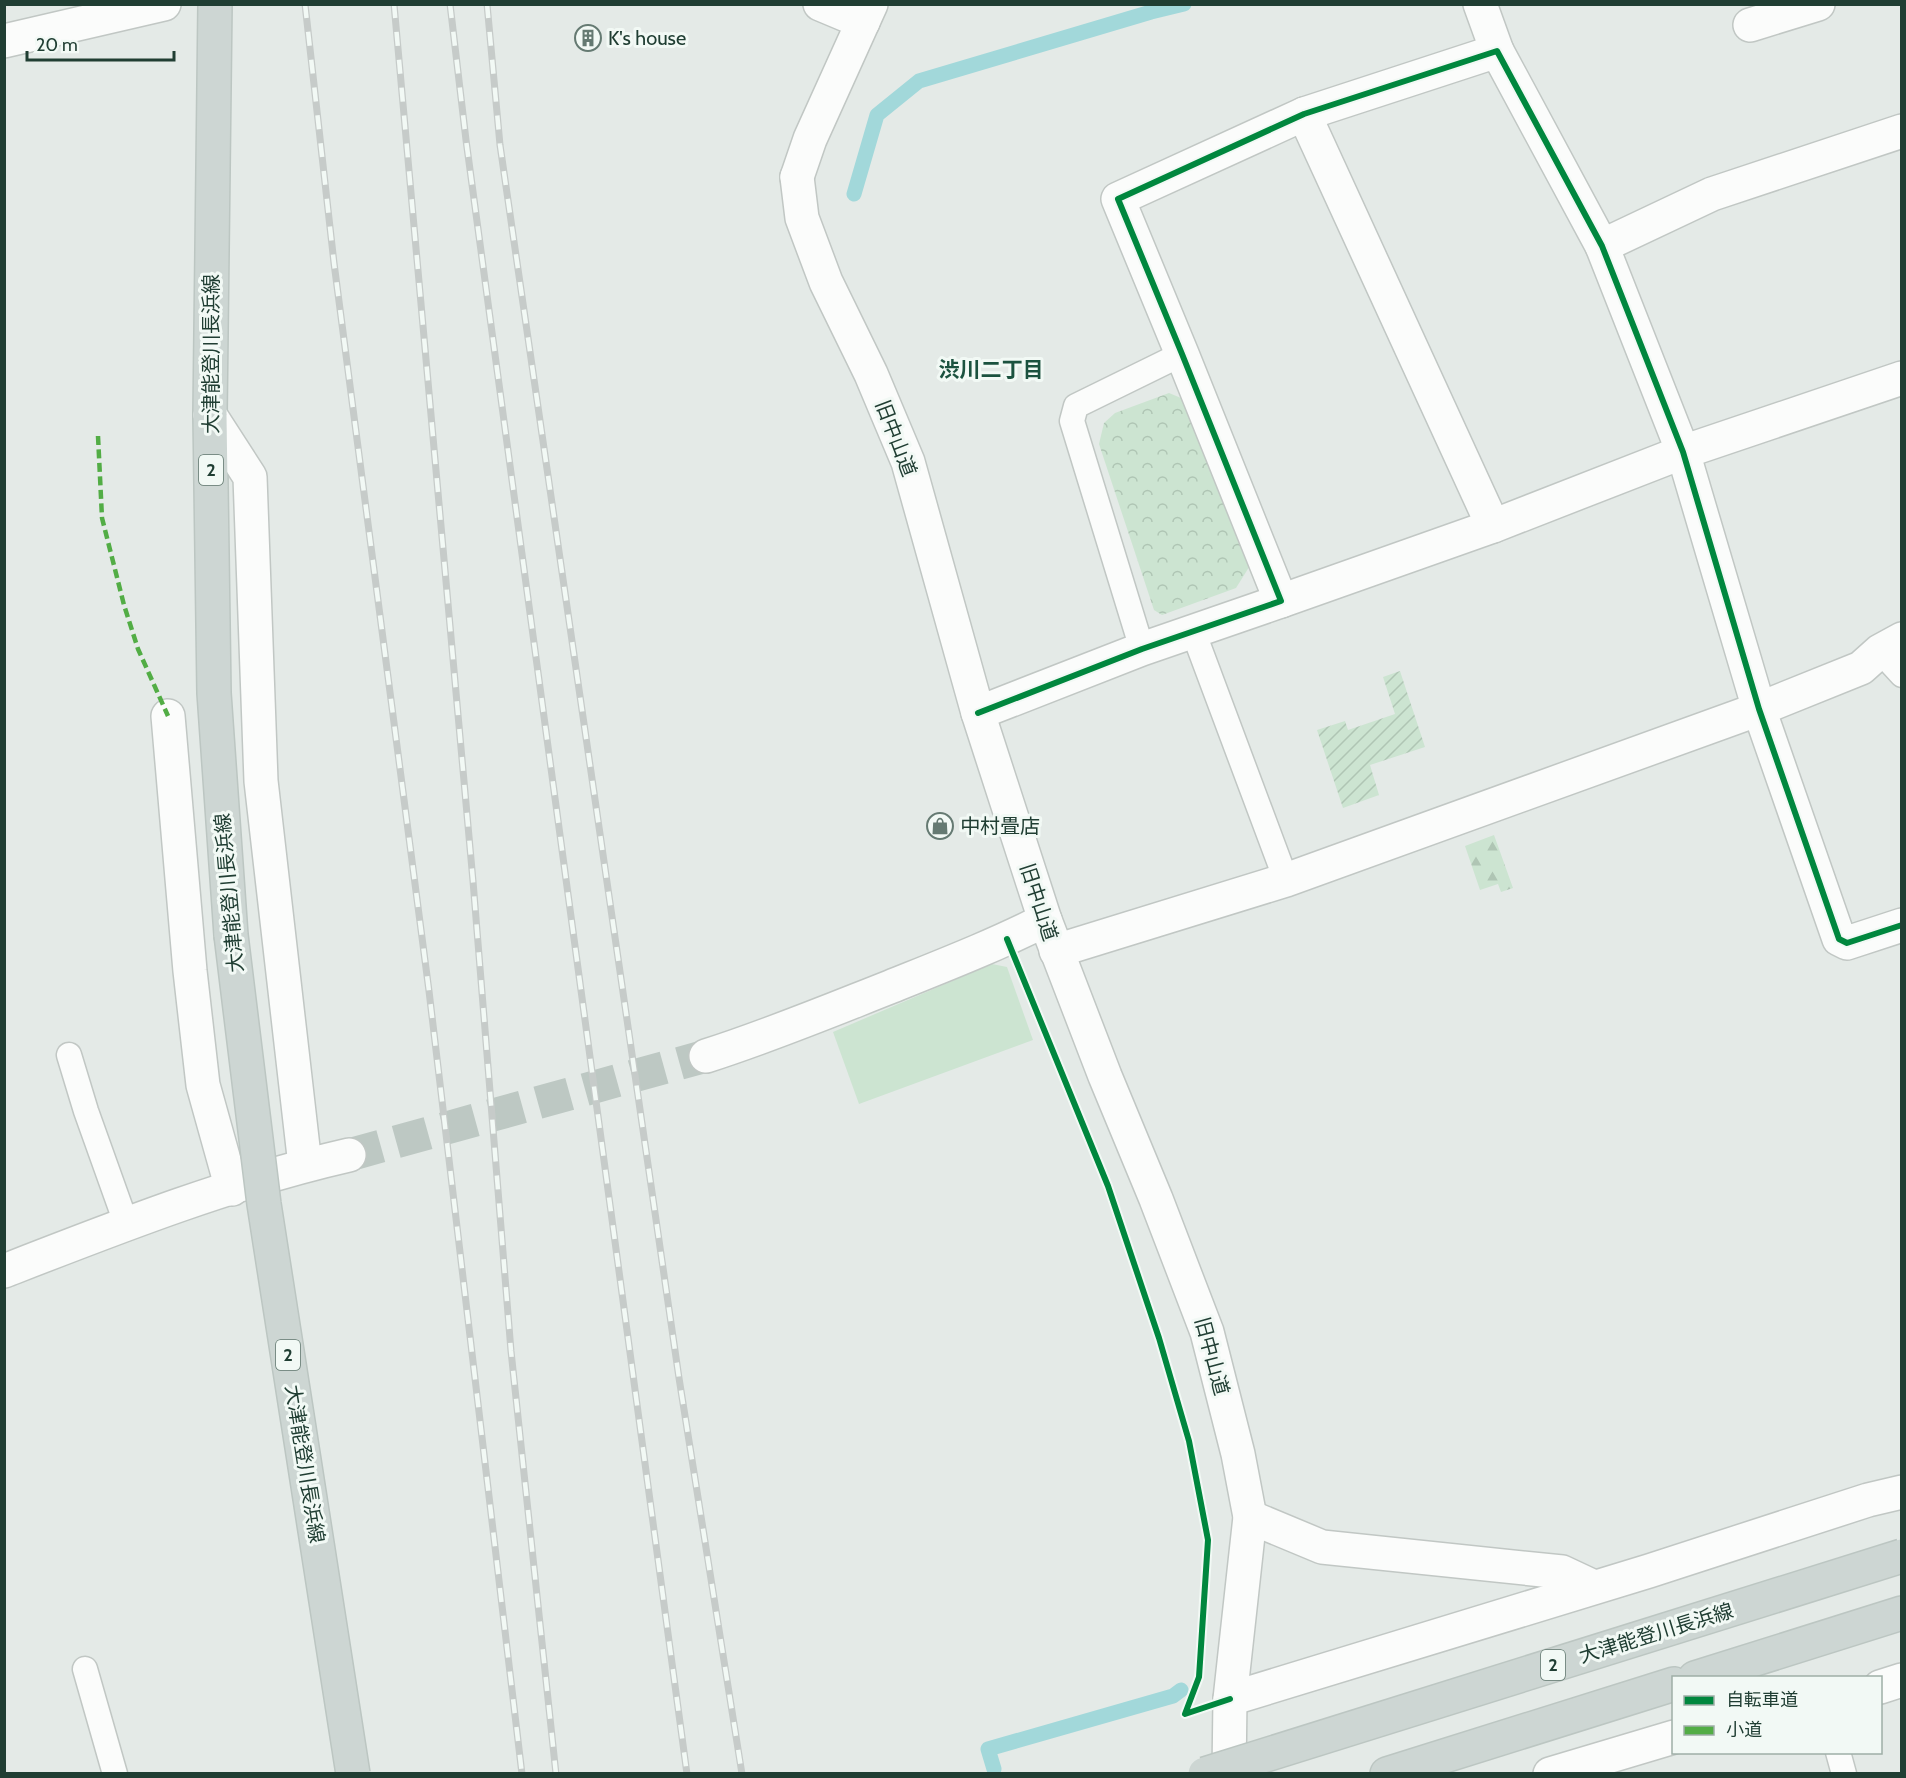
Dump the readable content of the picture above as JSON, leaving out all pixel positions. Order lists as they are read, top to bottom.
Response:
{
  "streets": {
    "main road": ["大津能登川長浜線", "2"],
    "street": ["旧中山道"]
  },
  "districts": ["渋川二丁目"],
  "places": {
    "building": ["K's house"],
    "shop": ["中村畳店"]
  },
  "legend": ["自転車道", "小道"],
  "scale_bar": "20 m"
}
